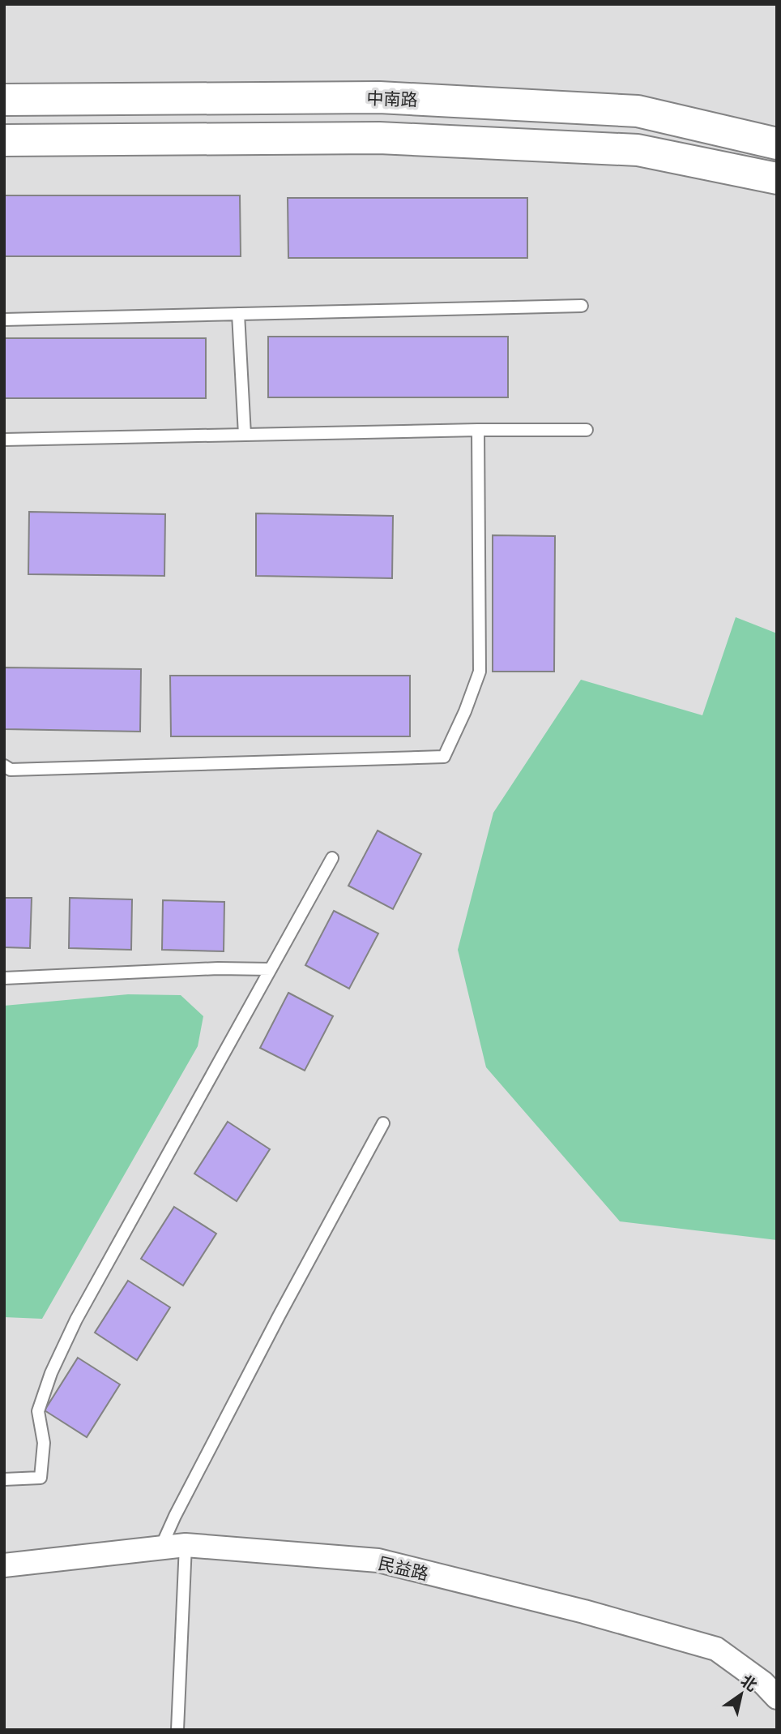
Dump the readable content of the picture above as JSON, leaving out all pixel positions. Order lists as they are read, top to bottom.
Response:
{
  "streets": {
    "main road": ["中南路"],
    "street": ["民益路"]
  },
  "north": "top right"
}
